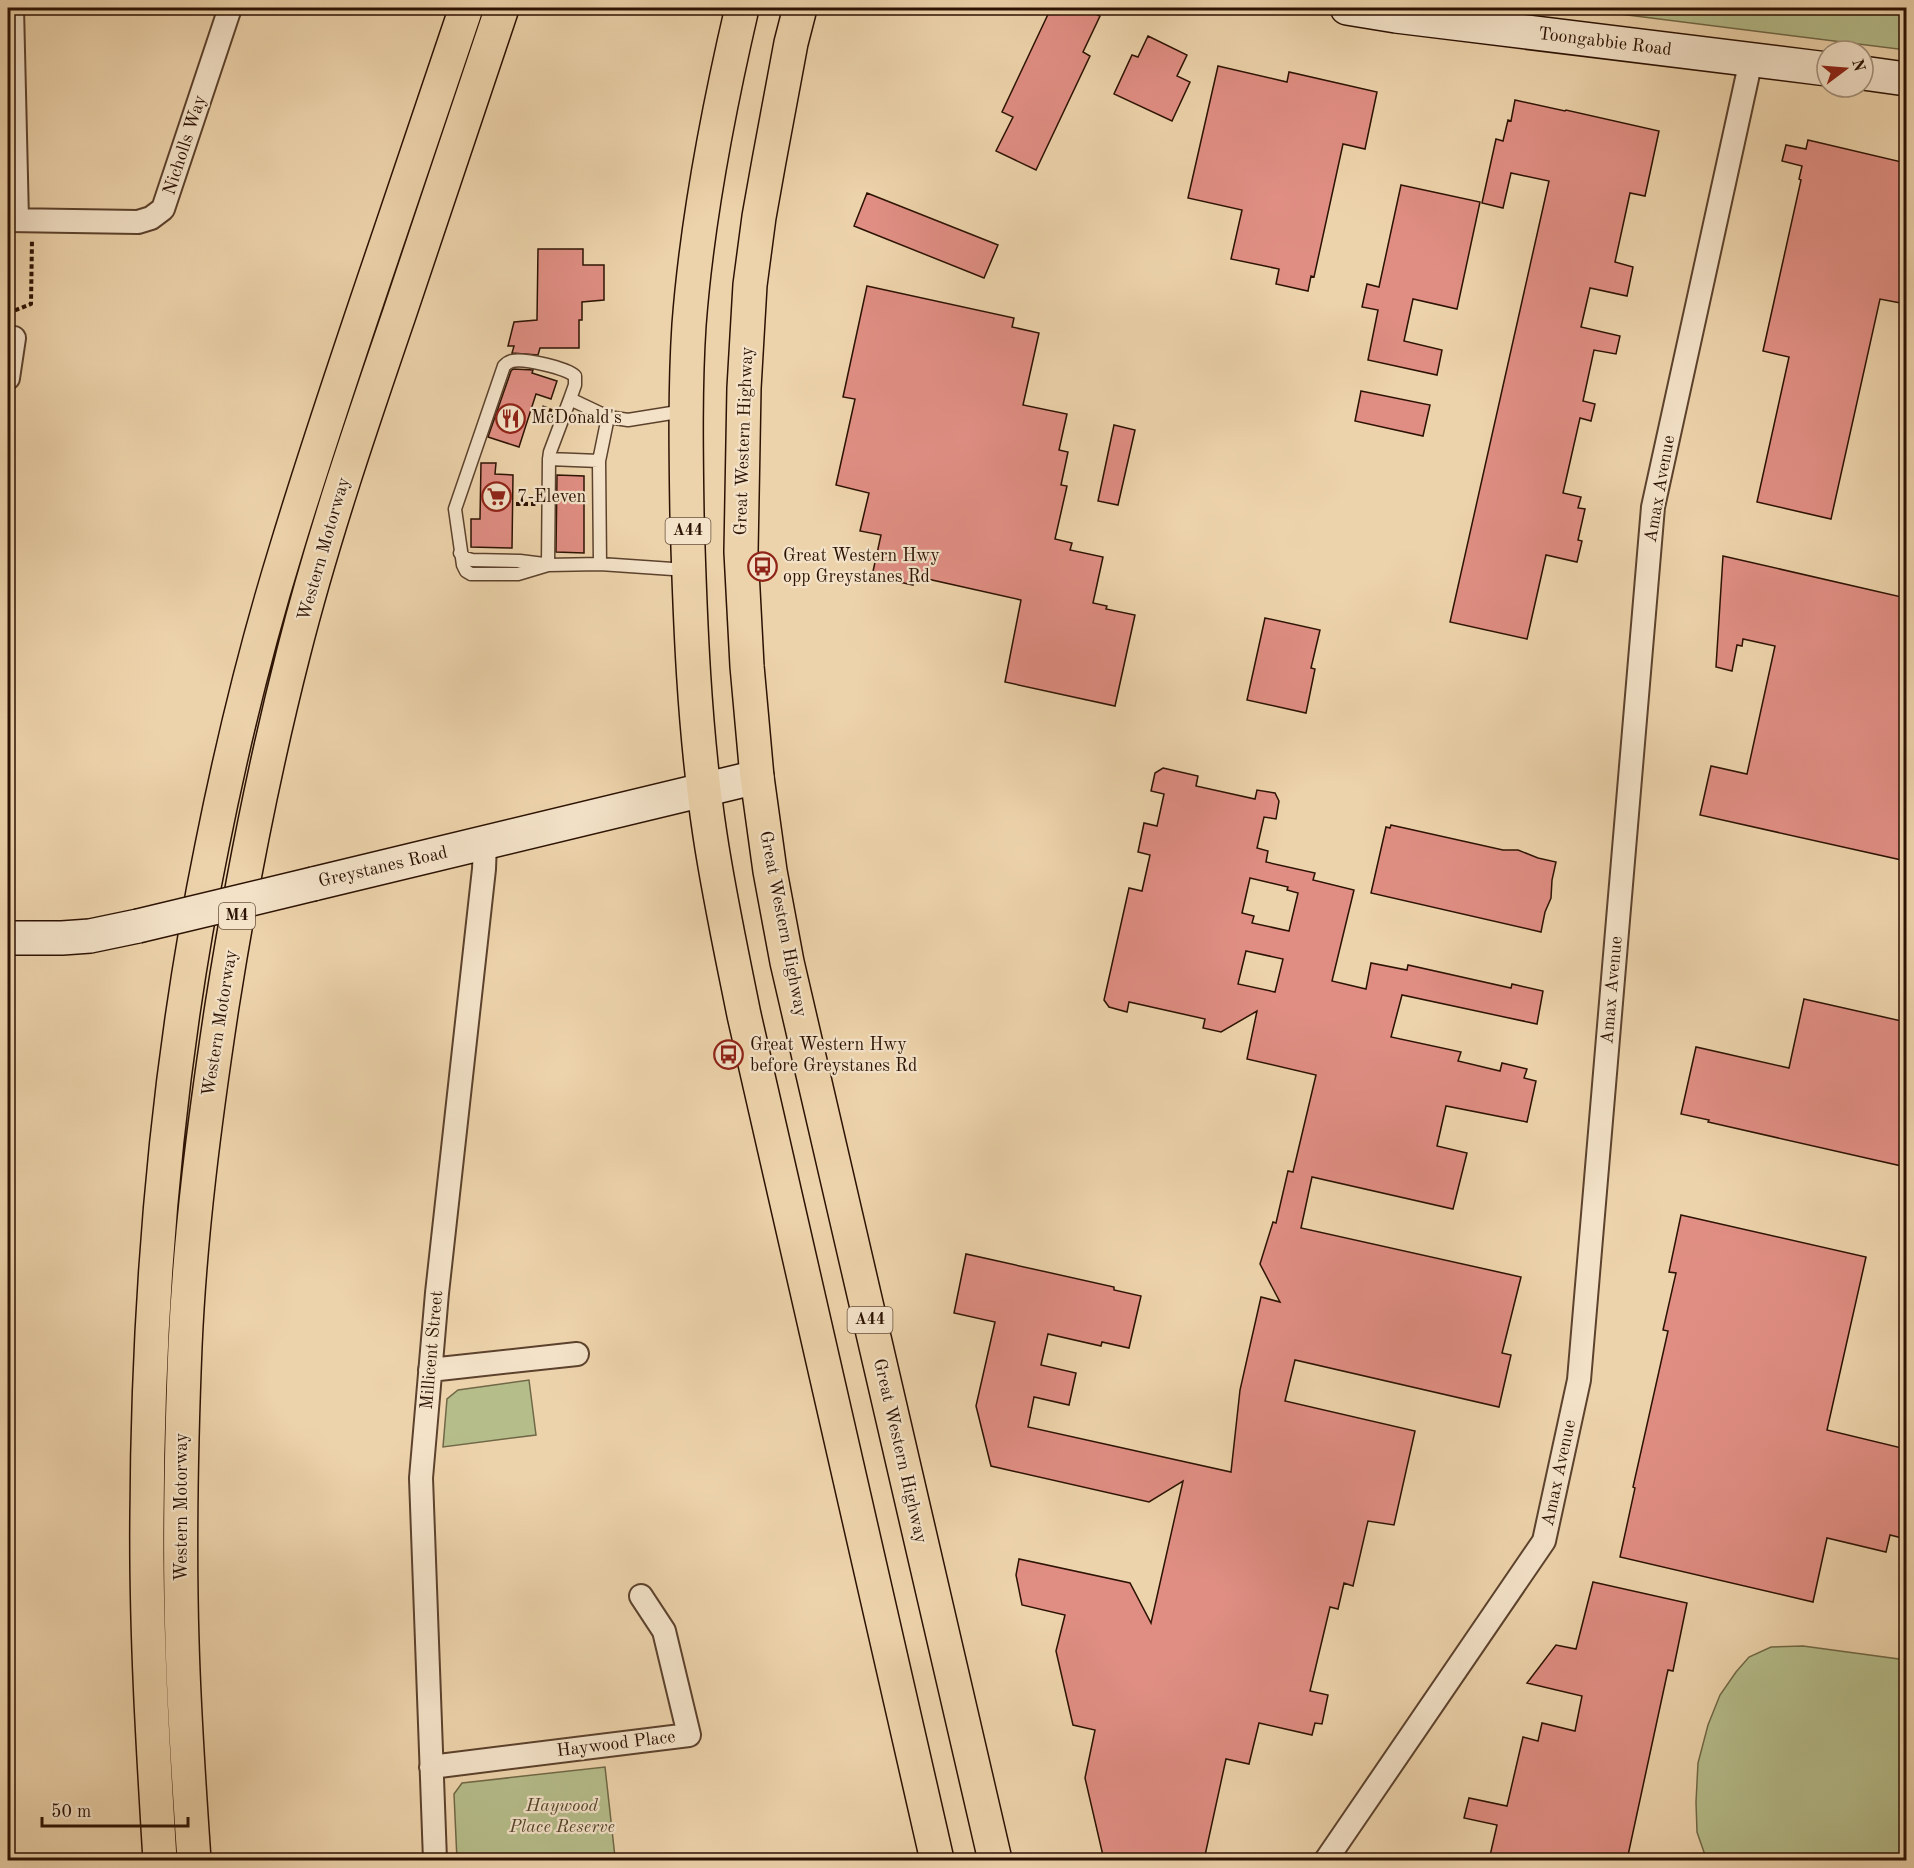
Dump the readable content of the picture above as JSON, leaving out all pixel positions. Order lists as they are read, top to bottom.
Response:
{
  "streets": {
    "highway": [
      "Great Western Highway",
      "A44",
      "Western Motorway",
      "M4"
    ],
    "main road": ["Toongabbie Road", "Greystanes Road"],
    "street": [
      "Nicholls Way",
      "Amax Avenue",
      "Millicent Street",
      "Haywood Place"
    ]
  },
  "crossings": [
    ["Toongabbie Road", "Amax Avenue"],
    ["Great Western Highway", "Greystanes Road"],
    ["A44", "Greystanes Road"],
    ["Greystanes Road", "Millicent Street"],
    ["Millicent Street", "Haywood Place"]
  ],
  "parks": ["Haywood Place Reserve"],
  "places": {
    "restaurant": ["McDonald's"],
    "supermarket": ["7-Eleven"],
    "bus stop": ["Great Western Hwy opp Greystanes Rd", "Great Western Hwy before Greystanes Rd"]
  },
  "scale_bar": "50 m",
  "north": "right"
}
